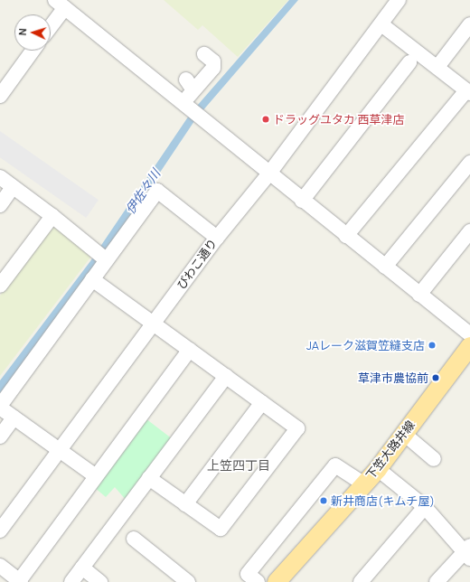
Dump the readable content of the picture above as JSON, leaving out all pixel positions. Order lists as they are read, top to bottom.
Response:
{
  "streets": {
    "main road": ["下笠大路井線"],
    "street": ["びわこ通り"]
  },
  "districts": ["上笠四丁目"],
  "water": ["伊佐々川"],
  "places": [
    "ドラッグユタカ 西草津店",
    "JAレーク滋賀笠縫支店",
    "草津市農協前",
    "新井商店(キムチ屋)"
  ],
  "north": "left"
}
